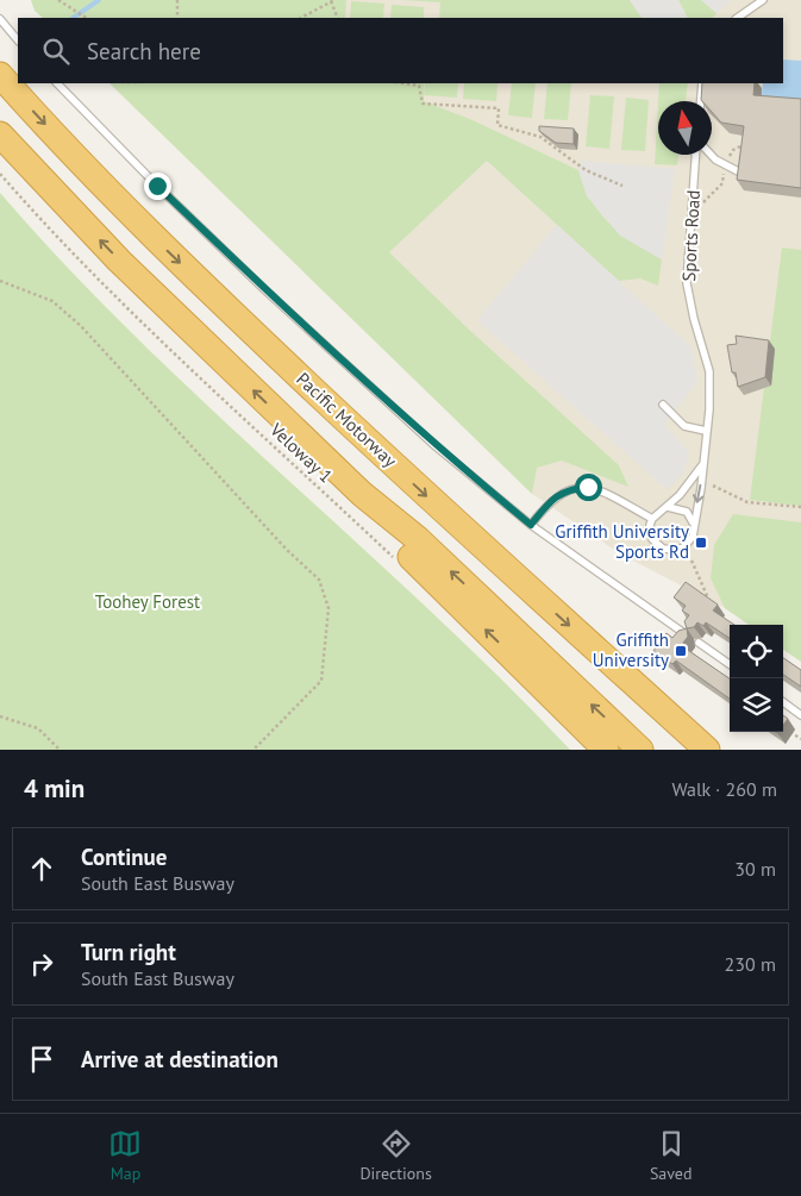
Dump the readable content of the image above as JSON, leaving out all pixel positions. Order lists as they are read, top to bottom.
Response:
{
  "streets": {
    "highway": ["Pacific Motorway"],
    "lane": ["Sports Road"],
    "path": ["Veloway 1"]
  },
  "parks": ["Toohey Forest"],
  "places": {
    "transit": ["Griffith University Sports Rd", "Griffith University"]
  },
  "north": "top",
  "page": {
    "search": "Search here",
    "heading": ["4 min", "Walk · 260 m"],
    "list": [
      ["Continue", "South East Busway", "30 m"],
      ["Turn right", "South East Busway", "230 m"],
      "Arrive at destination"
    ],
    "nav": ["Map", "Directions", "Saved"]
  }
}
